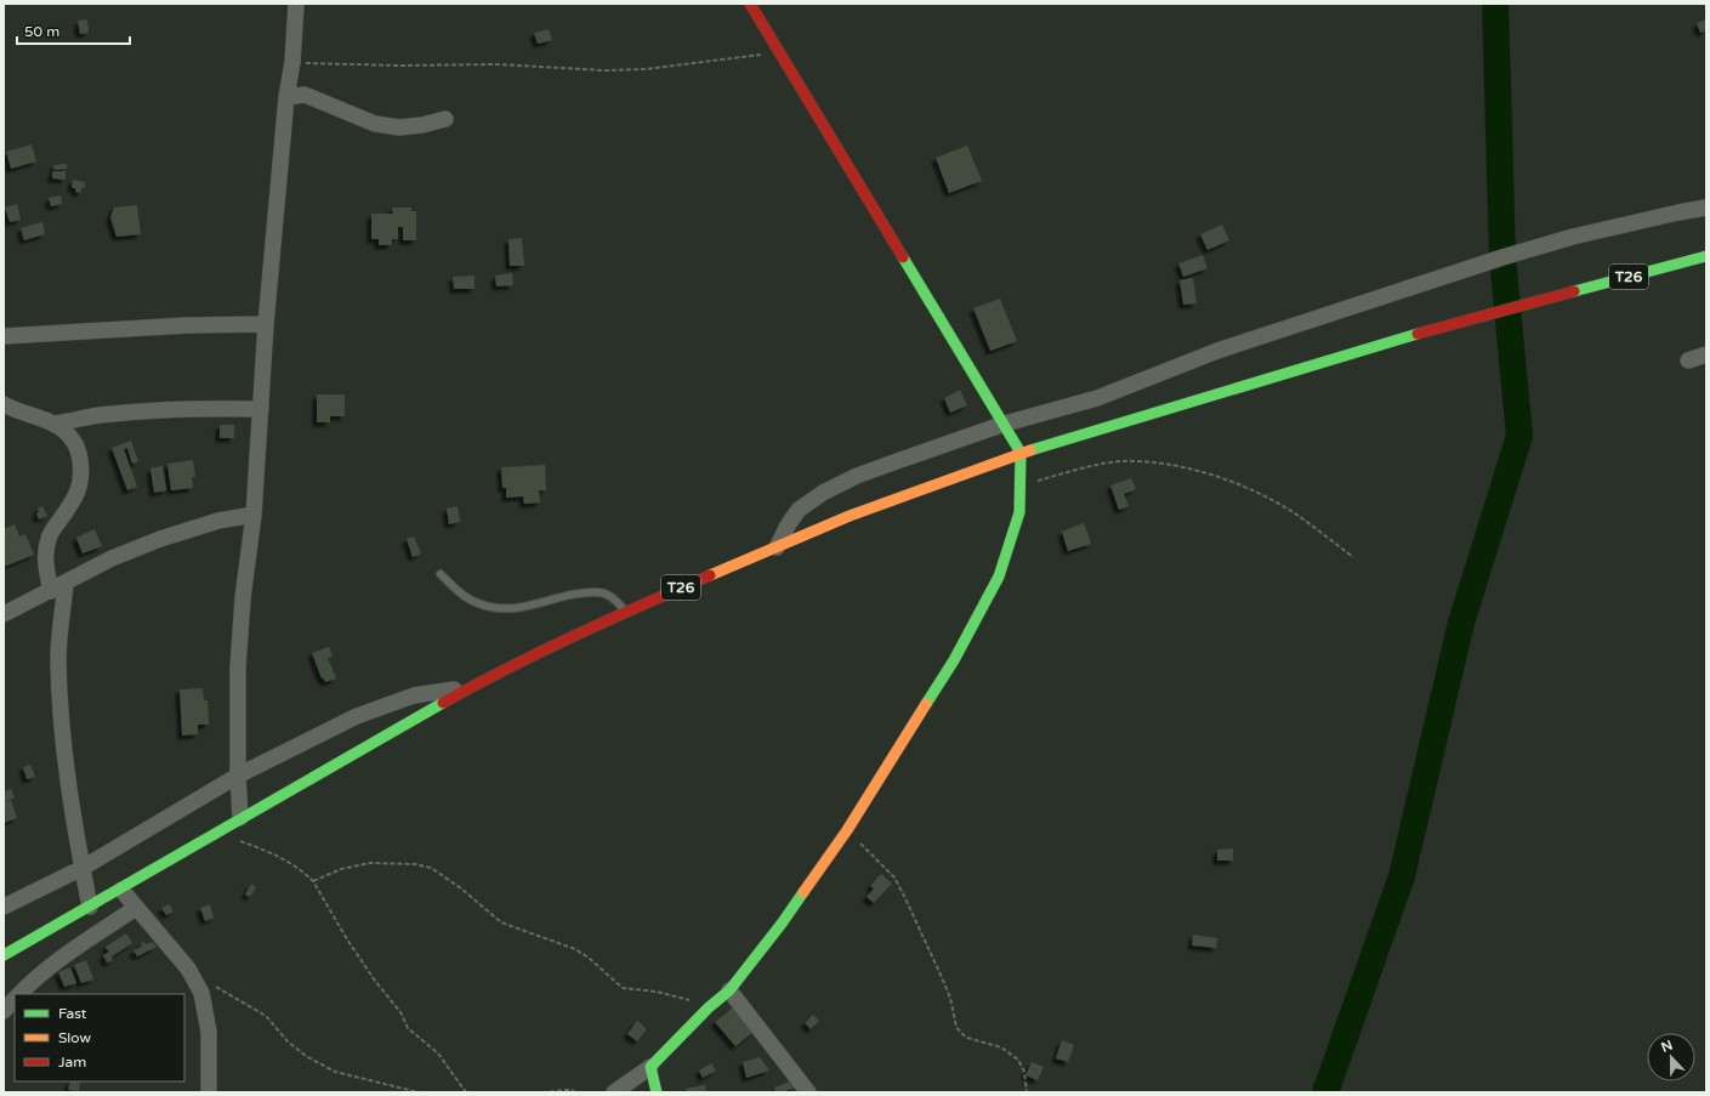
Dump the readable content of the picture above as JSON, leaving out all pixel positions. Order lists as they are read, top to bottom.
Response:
{
  "streets": {
    "main road": ["T26"]
  },
  "legend": ["Fast", "Slow", "Jam"],
  "scale_bar": "50 m",
  "north": "top"
}
